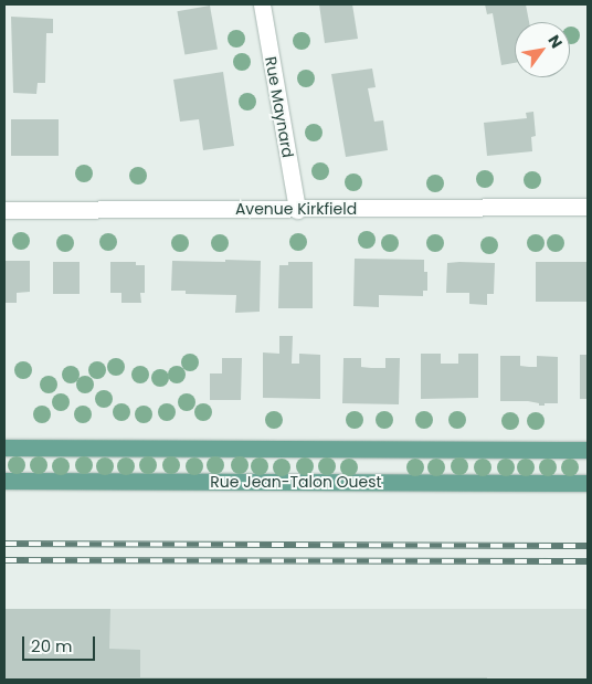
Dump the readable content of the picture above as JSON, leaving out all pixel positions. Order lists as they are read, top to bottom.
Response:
{
  "streets": {
    "main road": ["Rue Jean-Talon Ouest"],
    "street": ["Rue Maynard", "Avenue Kirkfield"]
  },
  "crossings": [
    ["Rue Maynard", "Avenue Kirkfield"]
  ],
  "scale_bar": "20 m",
  "north": "top right"
}
